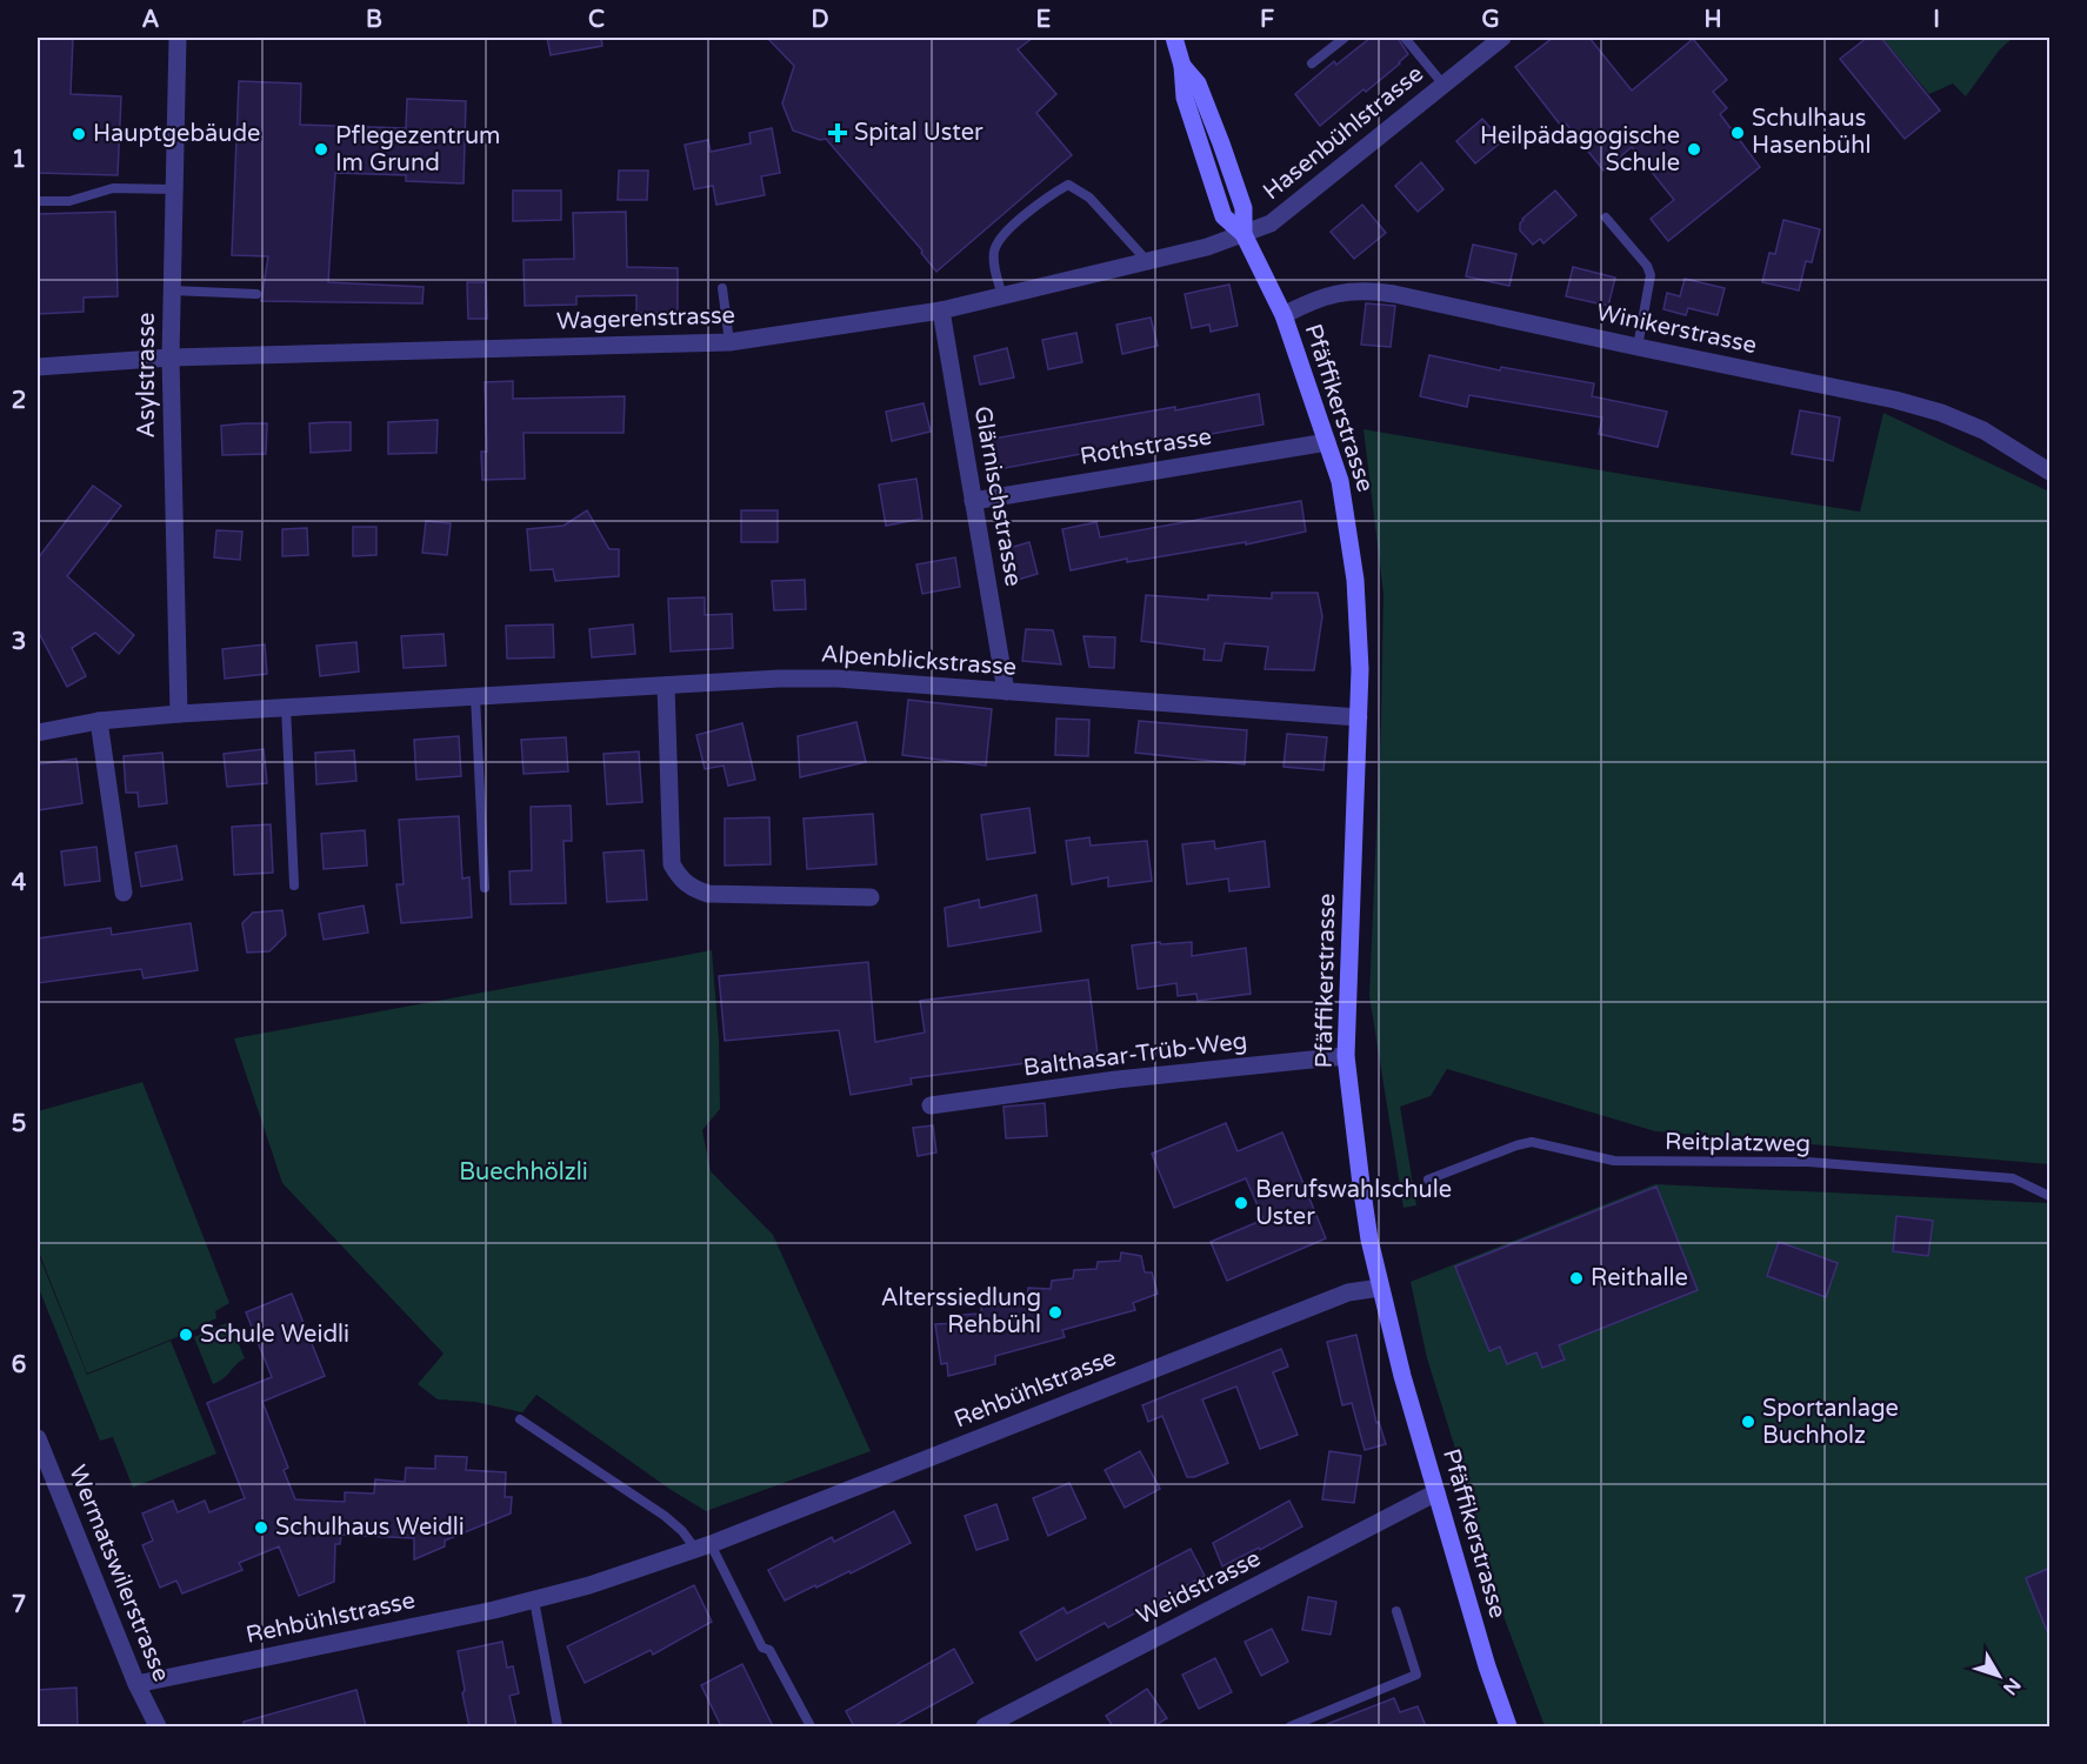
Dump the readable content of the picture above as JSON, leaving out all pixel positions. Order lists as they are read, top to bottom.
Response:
{
  "streets": {
    "main road": ["Pfäffikerstrasse"],
    "street": [
      "Hasenbühlstrasse",
      "Wagerenstrasse",
      "Winikerstrasse",
      "Asylstrasse",
      "Rothstrasse",
      "Glärnischstrasse",
      "Alpenblickstrasse",
      "Balthasar-Trüb-Weg",
      "Rehbühlstrasse",
      "Wermatswilerstrasse",
      "Weidstrasse"
    ],
    "lane": ["Reitplatzweg"]
  },
  "crossings": [
    ["Hasenbühlstrasse", "Wagerenstrasse"],
    ["Hasenbühlstrasse", "Pfäffikerstrasse"],
    ["Wagerenstrasse", "Asylstrasse"],
    ["Wagerenstrasse", "Pfäffikerstrasse"],
    ["Wagerenstrasse", "Glärnischstrasse"],
    ["Winikerstrasse", "Pfäffikerstrasse"],
    ["Asylstrasse", "Alpenblickstrasse"],
    ["Pfäffikerstrasse", "Rothstrasse"],
    ["Pfäffikerstrasse", "Alpenblickstrasse"],
    ["Pfäffikerstrasse", "Balthasar-Trüb-Weg"],
    ["Pfäffikerstrasse", "Rehbühlstrasse"],
    ["Pfäffikerstrasse", "Weidstrasse"],
    ["Rothstrasse", "Glärnischstrasse"],
    ["Glärnischstrasse", "Alpenblickstrasse"],
    ["Rehbühlstrasse", "Wermatswilerstrasse"]
  ],
  "parks": ["Buechhölzli"],
  "places": {
    "health": ["Spital Uster"],
    "other": [
      "Schulhaus Hasenbühl",
      "Hauptgebäude",
      "Pflegezentrum Im Grund",
      "Heilpädagogische Schule",
      "Berufswahlschule Uster",
      "Reithalle",
      "Alterssiedlung Rehbühl",
      "Schule Weidli",
      "Sportanlage Buchholz",
      "Schulhaus Weidli"
    ]
  },
  "north": "bottom right",
  "grid": {
    "columns": [
      "A",
      "B",
      "C",
      "D",
      "E",
      "F",
      "G",
      "H",
      "I"
    ],
    "rows": [
      "1",
      "2",
      "3",
      "4",
      "5",
      "6",
      "7"
    ]
  }
}
